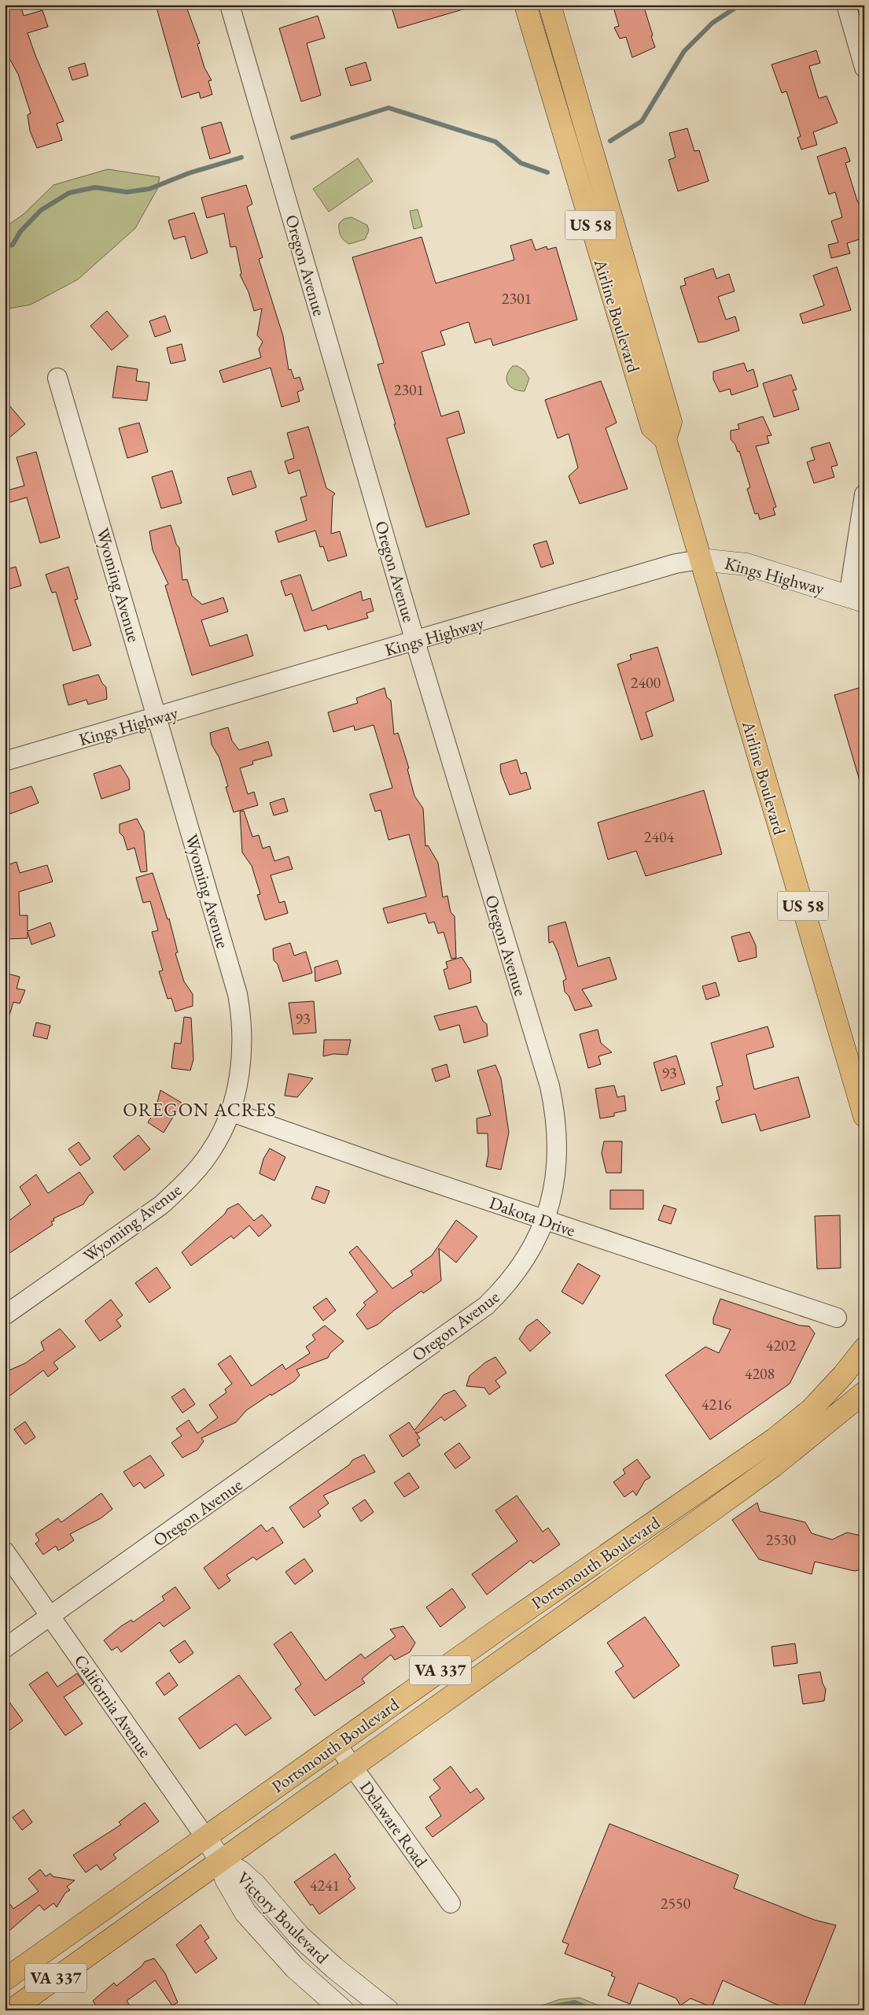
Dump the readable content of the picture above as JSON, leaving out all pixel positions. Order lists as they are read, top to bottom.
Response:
{
  "streets": {
    "main road": [
      "US 58",
      "Airline Boulevard",
      "Kings Highway",
      "Portsmouth Boulevard",
      "VA 337",
      "California Avenue",
      "Victory Boulevard"
    ],
    "street": [
      "Oregon Avenue",
      "Wyoming Avenue",
      "Dakota Drive",
      "Delaware Road"
    ]
  },
  "crossings": [
    ["Oregon Avenue", "Kings Highway"],
    ["Oregon Avenue", "Dakota Drive"],
    ["Oregon Avenue", "California Avenue"],
    ["Airline Boulevard", "Kings Highway"],
    ["Kings Highway", "Wyoming Avenue"],
    ["Wyoming Avenue", "Dakota Drive"],
    ["Portsmouth Boulevard", "California Avenue"],
    ["Portsmouth Boulevard", "Delaware Road"],
    ["Portsmouth Boulevard", "Victory Boulevard"],
    ["California Avenue", "Victory Boulevard"]
  ],
  "districts": ["OREGON ACRES"],
  "house_numbers": [
    "2301",
    "2301",
    "2400",
    "2404",
    "93",
    "93",
    "4202",
    "4208",
    "4216",
    "2530",
    "4241",
    "2550"
  ]
}
